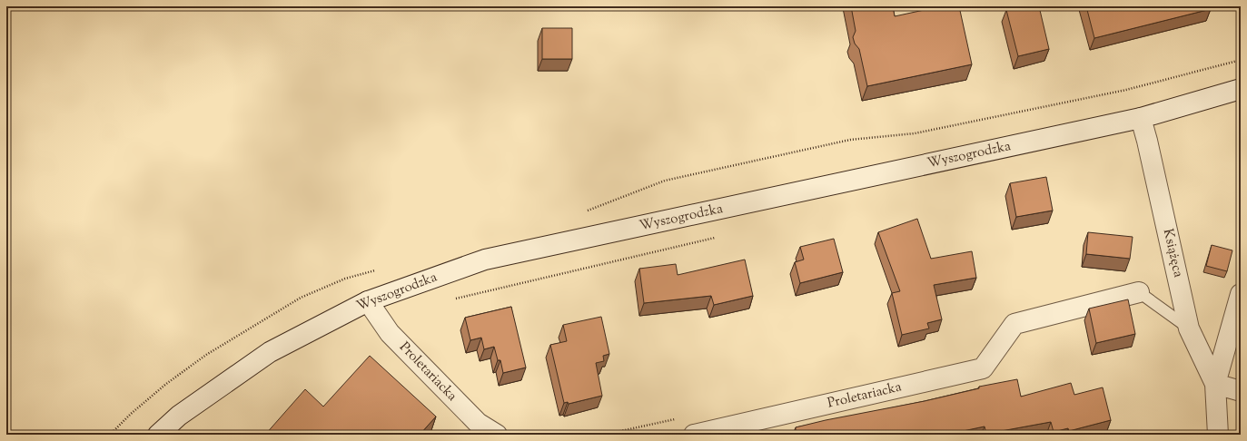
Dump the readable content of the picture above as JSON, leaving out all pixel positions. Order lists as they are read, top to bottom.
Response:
{
  "streets": {
    "main road": ["Wyszogrodzka", "Książęca", "Proletariacka"]
  },
  "crossings": [
    ["Wyszogrodzka", "Książęca"],
    ["Wyszogrodzka", "Proletariacka"]
  ]
}
